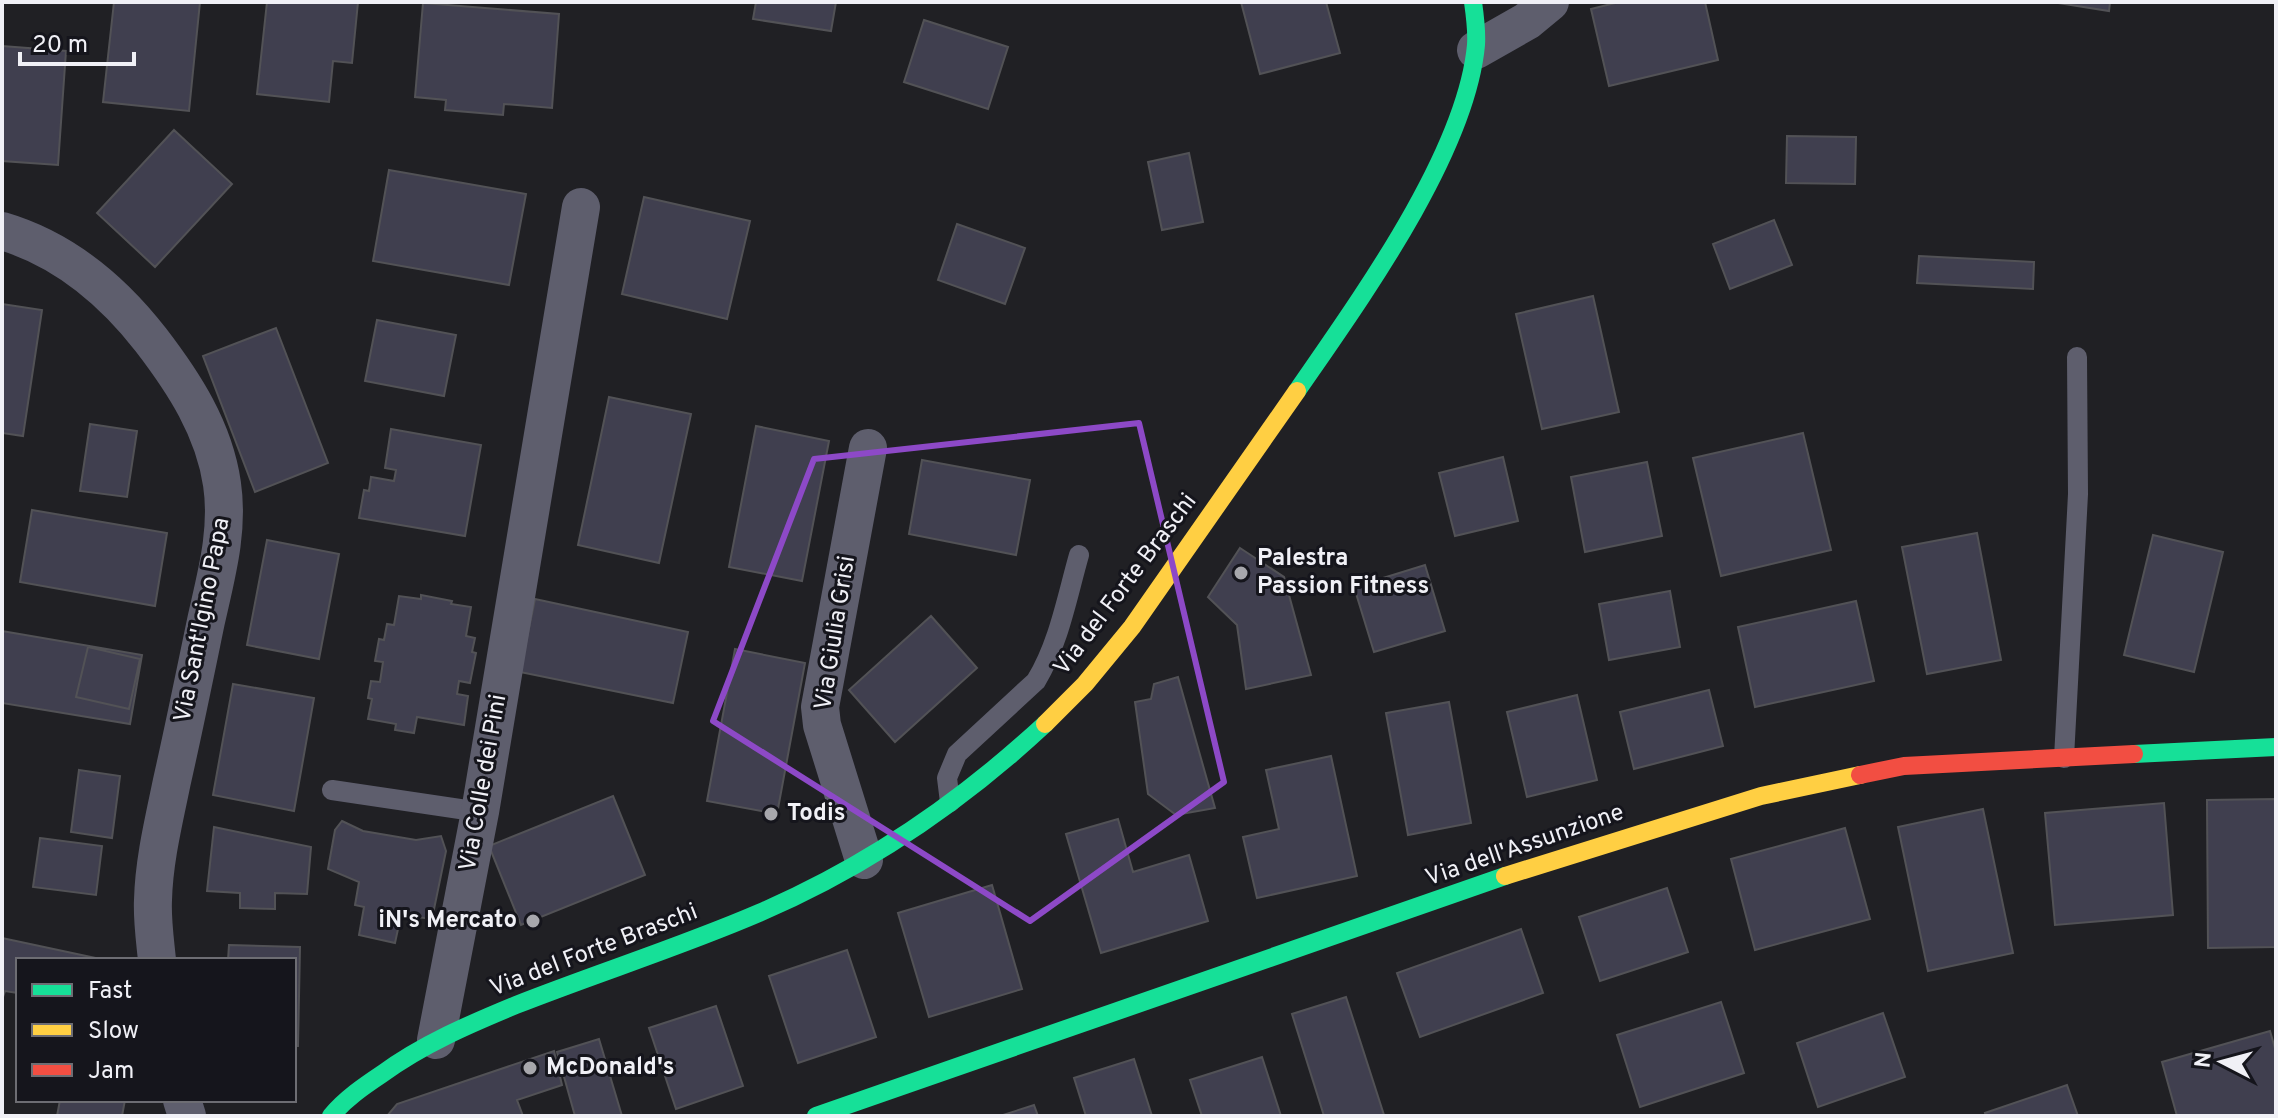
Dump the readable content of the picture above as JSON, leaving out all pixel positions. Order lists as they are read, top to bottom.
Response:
{
  "streets": {
    "street": [
      "Via del Forte Braschi",
      "Via Sant'Igino Papa",
      "Via Giulia Grisi",
      "Via Colle dei Pini",
      "Via dell'Assunzione"
    ]
  },
  "crossings": [
    ["Via del Forte Braschi", "Via Giulia Grisi"],
    ["Via del Forte Braschi", "Via Colle dei Pini"]
  ],
  "places": [
    "Palestra Passion Fitness",
    "Todis",
    "iN's Mercato",
    "McDonald's"
  ],
  "legend": ["Fast", "Slow", "Jam"],
  "scale_bar": "20 m",
  "north": "left"
}
